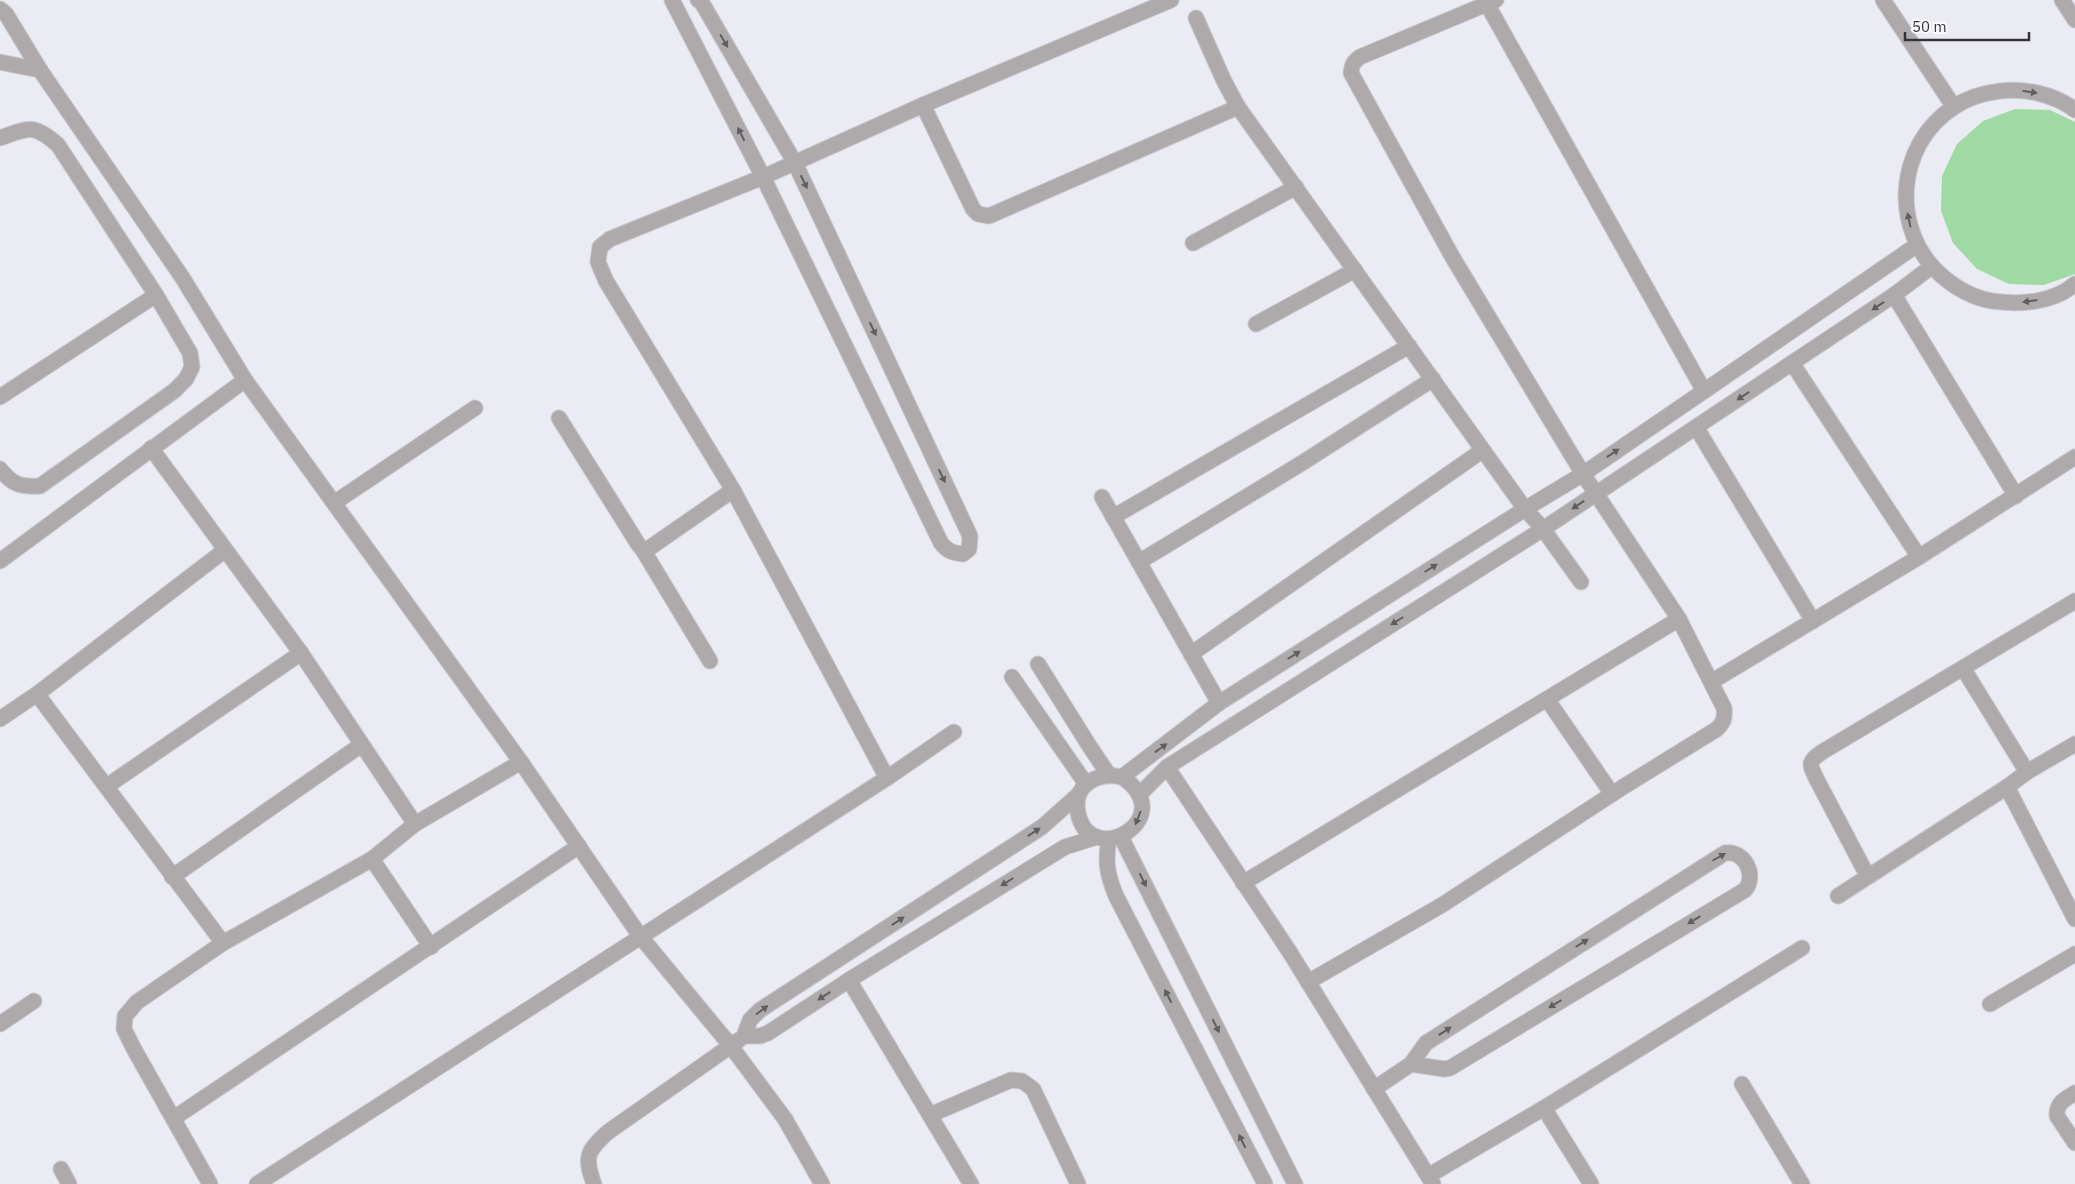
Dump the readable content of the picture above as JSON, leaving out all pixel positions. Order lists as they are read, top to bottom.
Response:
{
  "scale_bar": "50 m"
}
